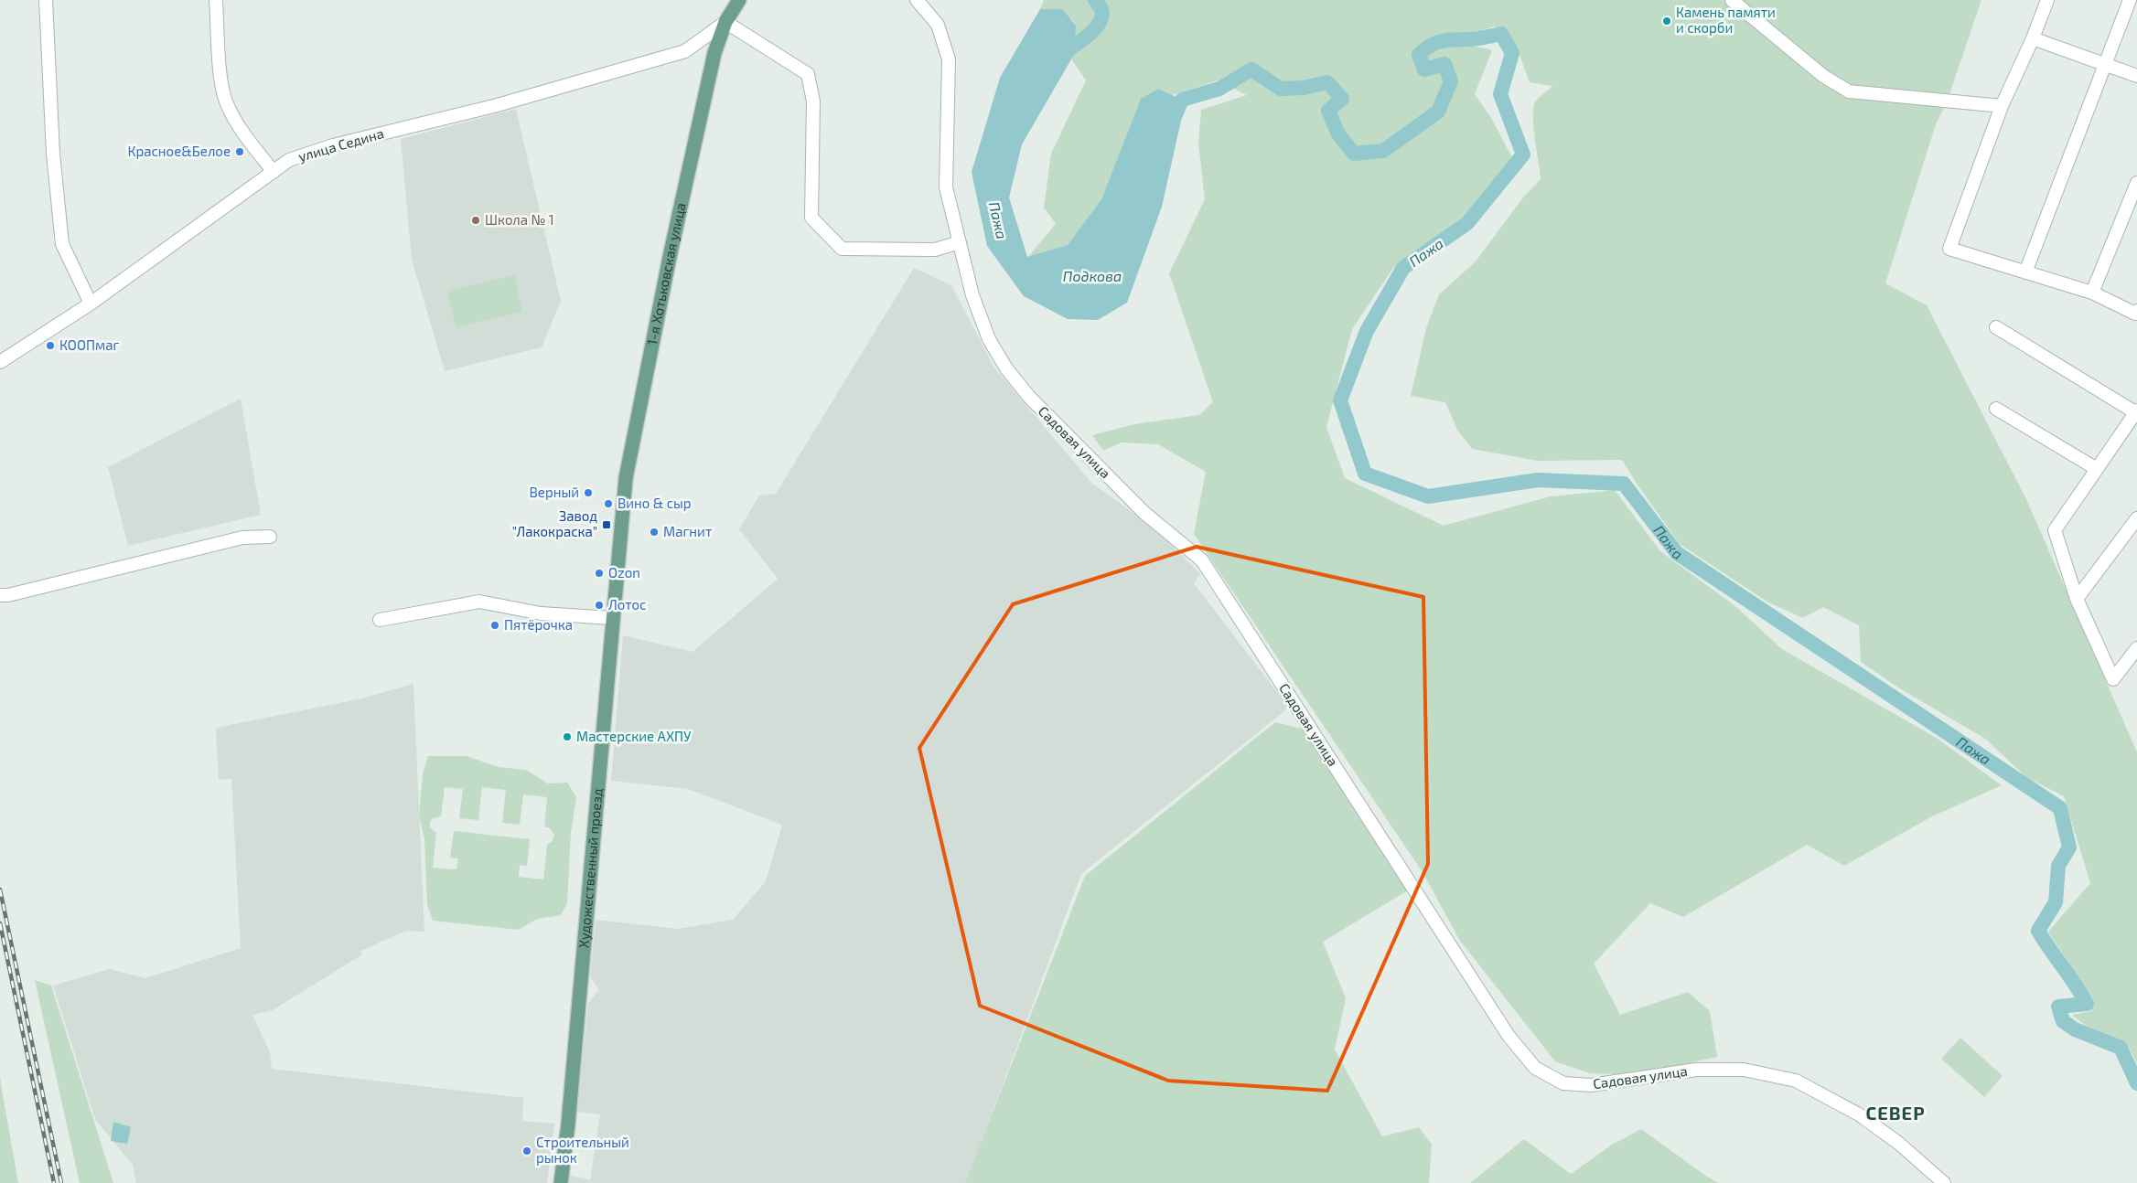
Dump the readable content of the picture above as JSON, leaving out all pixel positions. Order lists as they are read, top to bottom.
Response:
{
  "streets": {
    "main road": ["1-я Хотьковская улица", "Художественный проезд"],
    "street": ["улица Седина", "Садовая улица"]
  },
  "crossings": [
    ["улица Седина", "1-я Хотьковская улица"],
    ["1-я Хотьковская улица", "Художественный проезд"]
  ],
  "districts": ["СЕВЕР"],
  "water": ["Пажа", "Подкова"],
  "places": {
    "other": [
      "Камень памяти и скорби",
      "Красное&Белое",
      "Школа № 1",
      "КООПмаг",
      "Верный",
      "Вино & сыр",
      "Магнит",
      "Ozon",
      "Лотос",
      "Пятёрочка",
      "Мастерские АХПУ",
      "Строительный рынок"
    ],
    "transit": ["Завод \"Лакокраска\""]
  }
}
